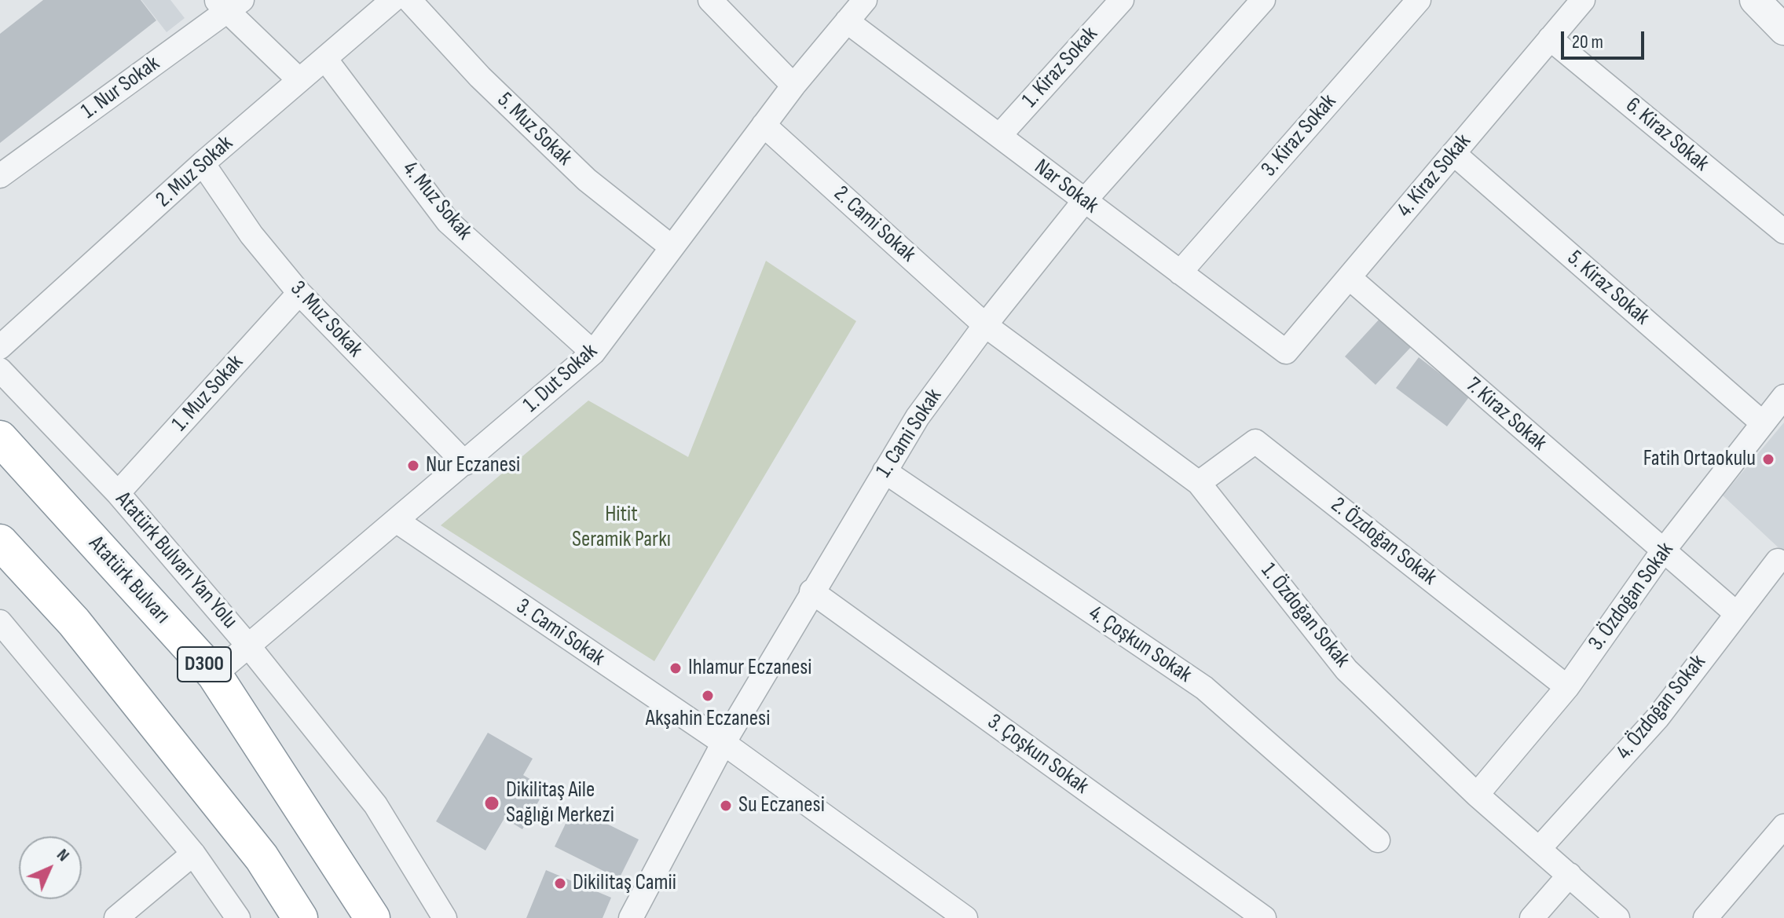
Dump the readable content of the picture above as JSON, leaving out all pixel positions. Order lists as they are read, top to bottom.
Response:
{
  "streets": {
    "highway": ["Atatürk Bulvarı", "D300"],
    "street": [
      "1. Kiraz Sokak",
      "1. Nur Sokak",
      "5. Muz Sokak",
      "6. Kiraz Sokak",
      "3. Kiraz Sokak",
      "2. Muz Sokak",
      "4. Kiraz Sokak",
      "Nar Sokak",
      "4. Muz Sokak",
      "2. Cami Sokak",
      "5. Kiraz Sokak",
      "3. Muz Sokak",
      "1. Dut Sokak",
      "1. Muz Sokak",
      "7. Kiraz Sokak",
      "1. Cami Sokak",
      "2. Özdoğan Sokak",
      "Atatürk Bulvarı Yan Yolu",
      "3. Özdoğan Sokak",
      "1. Özdoğan Sokak",
      "3. Cami Sokak",
      "4. Çoşkun Sokak",
      "4. Özdoğan Sokak",
      "3. Çoşkun Sokak"
    ]
  },
  "crossings": [
    ["1. Kiraz Sokak", "Nar Sokak"],
    ["5. Muz Sokak", "1. Dut Sokak"],
    ["6. Kiraz Sokak", "4. Kiraz Sokak"],
    ["3. Kiraz Sokak", "Nar Sokak"],
    ["2. Muz Sokak", "4. Muz Sokak"],
    ["2. Muz Sokak", "3. Muz Sokak"],
    ["4. Kiraz Sokak", "Nar Sokak"],
    ["4. Kiraz Sokak", "5. Kiraz Sokak"],
    ["4. Kiraz Sokak", "7. Kiraz Sokak"],
    ["Nar Sokak", "1. Dut Sokak"],
    ["Nar Sokak", "1. Cami Sokak"],
    ["4. Muz Sokak", "1. Dut Sokak"],
    ["2. Cami Sokak", "1. Dut Sokak"],
    ["2. Cami Sokak", "1. Cami Sokak"],
    ["2. Cami Sokak", "1. Özdoğan Sokak"],
    ["5. Kiraz Sokak", "3. Özdoğan Sokak"],
    ["3. Muz Sokak", "1. Dut Sokak"],
    ["3. Muz Sokak", "1. Muz Sokak"],
    ["1. Dut Sokak", "Atatürk Bulvarı Yan Yolu"],
    ["1. Dut Sokak", "Atatürk Bulvarı"],
    ["1. Dut Sokak", "3. Cami Sokak"],
    ["1. Muz Sokak", "Atatürk Bulvarı Yan Yolu"],
    ["7. Kiraz Sokak", "3. Özdoğan Sokak"],
    ["7. Kiraz Sokak", "4. Özdoğan Sokak"],
    ["1. Cami Sokak", "1. Özdoğan Sokak"],
    ["1. Cami Sokak", "3. Cami Sokak"],
    ["1. Cami Sokak", "4. Çoşkun Sokak"],
    ["1. Cami Sokak", "3. Çoşkun Sokak"],
    ["2. Özdoğan Sokak", "3. Özdoğan Sokak"],
    ["2. Özdoğan Sokak", "1. Özdoğan Sokak"],
    ["3. Özdoğan Sokak", "1. Özdoğan Sokak"],
    ["1. Özdoğan Sokak", "4. Özdoğan Sokak"]
  ],
  "parks": ["Hitit Seramik Parkı"],
  "places": [
    "Fatih Ortaokulu",
    "Nur Eczanesi",
    "Ihlamur Eczanesi",
    "Akşahin Eczanesi",
    "Dikilitaş Aile Sağlığı Merkezi",
    "Su Eczanesi",
    "Dikilitaş Camii"
  ],
  "scale_bar": "20 m",
  "north": "top right"
}
